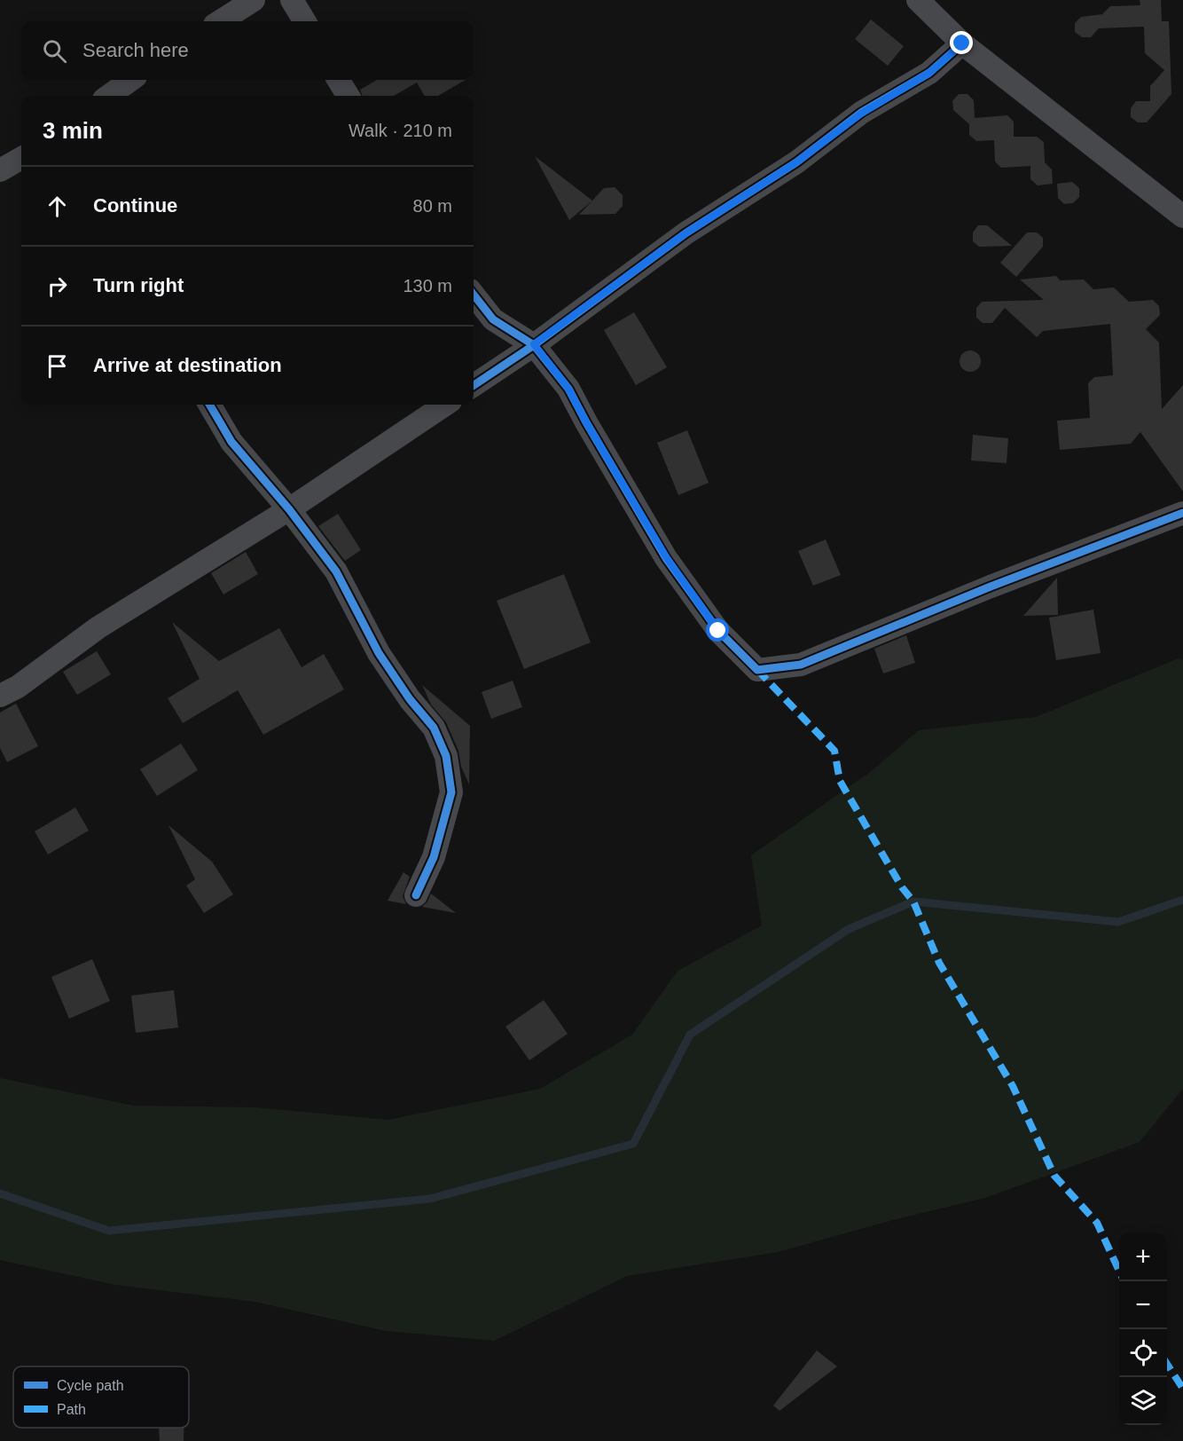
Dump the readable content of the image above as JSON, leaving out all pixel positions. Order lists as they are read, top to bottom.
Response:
{
  "legend": ["Cycle path", "Path"],
  "page": {
    "search": "Search here",
    "heading": ["3 min", "Walk · 210 m"],
    "list": [
      ["Continue", "80 m"],
      ["Turn right", "130 m"],
      "Arrive at destination"
    ],
    "map_buttons": ["+", "−"]
  }
}
